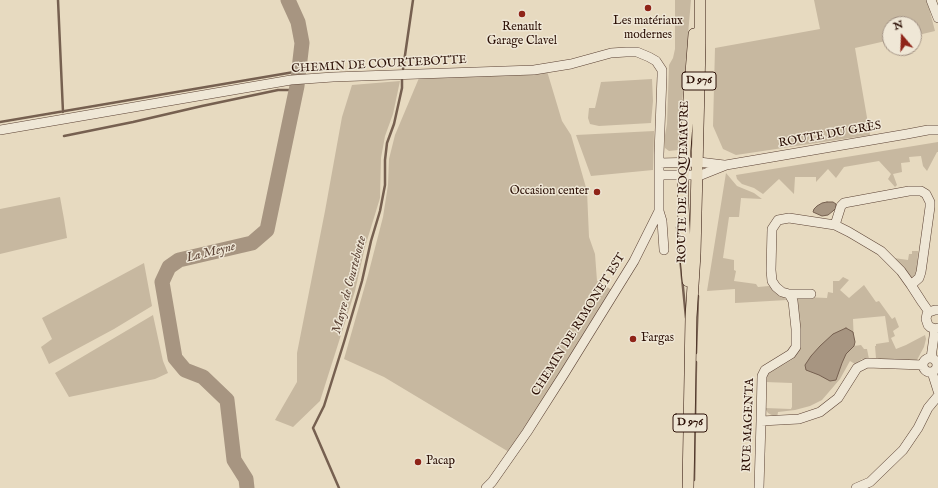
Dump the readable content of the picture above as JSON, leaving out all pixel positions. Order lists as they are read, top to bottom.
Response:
{
  "streets": {
    "main road": ["D 976", "ROUTE DE ROQUEMAURE"],
    "street": [
      "CHEMIN DE COURTEBOTTE",
      "ROUTE DU GRÈS",
      "CHEMIN DE RIMONET EST",
      "RUE MAGENTA"
    ]
  },
  "crossings": [
    ["CHEMIN DE COURTEBOTTE", "CHEMIN DE RIMONET EST"]
  ],
  "water": ["La Meyne", "Mayre de Courtebotte"],
  "places": [
    "Les matériaux modernes",
    "Renault Garage Clavel",
    "Occasion center",
    "Fargas",
    "Pacap"
  ],
  "north": "top"
}
